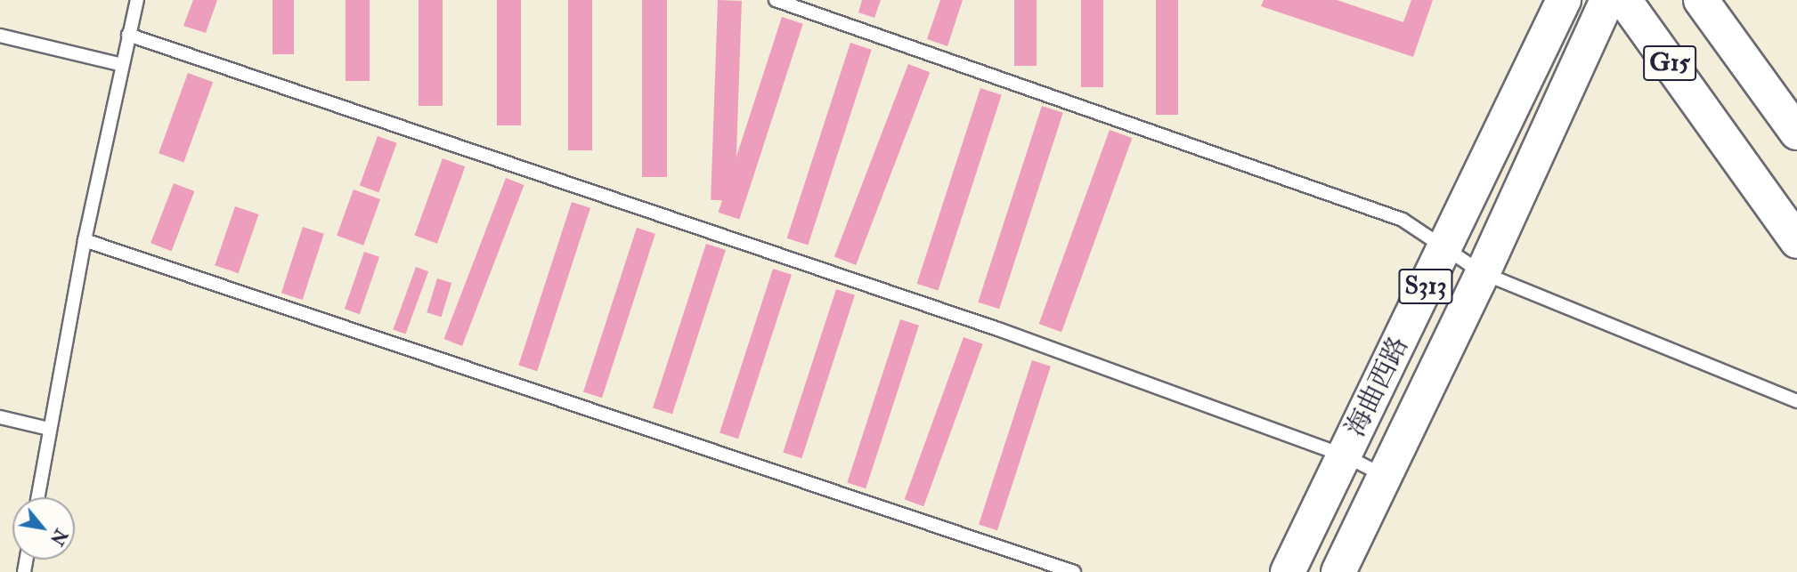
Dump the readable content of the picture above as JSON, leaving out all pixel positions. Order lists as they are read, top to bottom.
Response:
{
  "streets": {
    "main road": ["G15", "S313", "海曲西路"]
  },
  "north": "bottom right"
}
